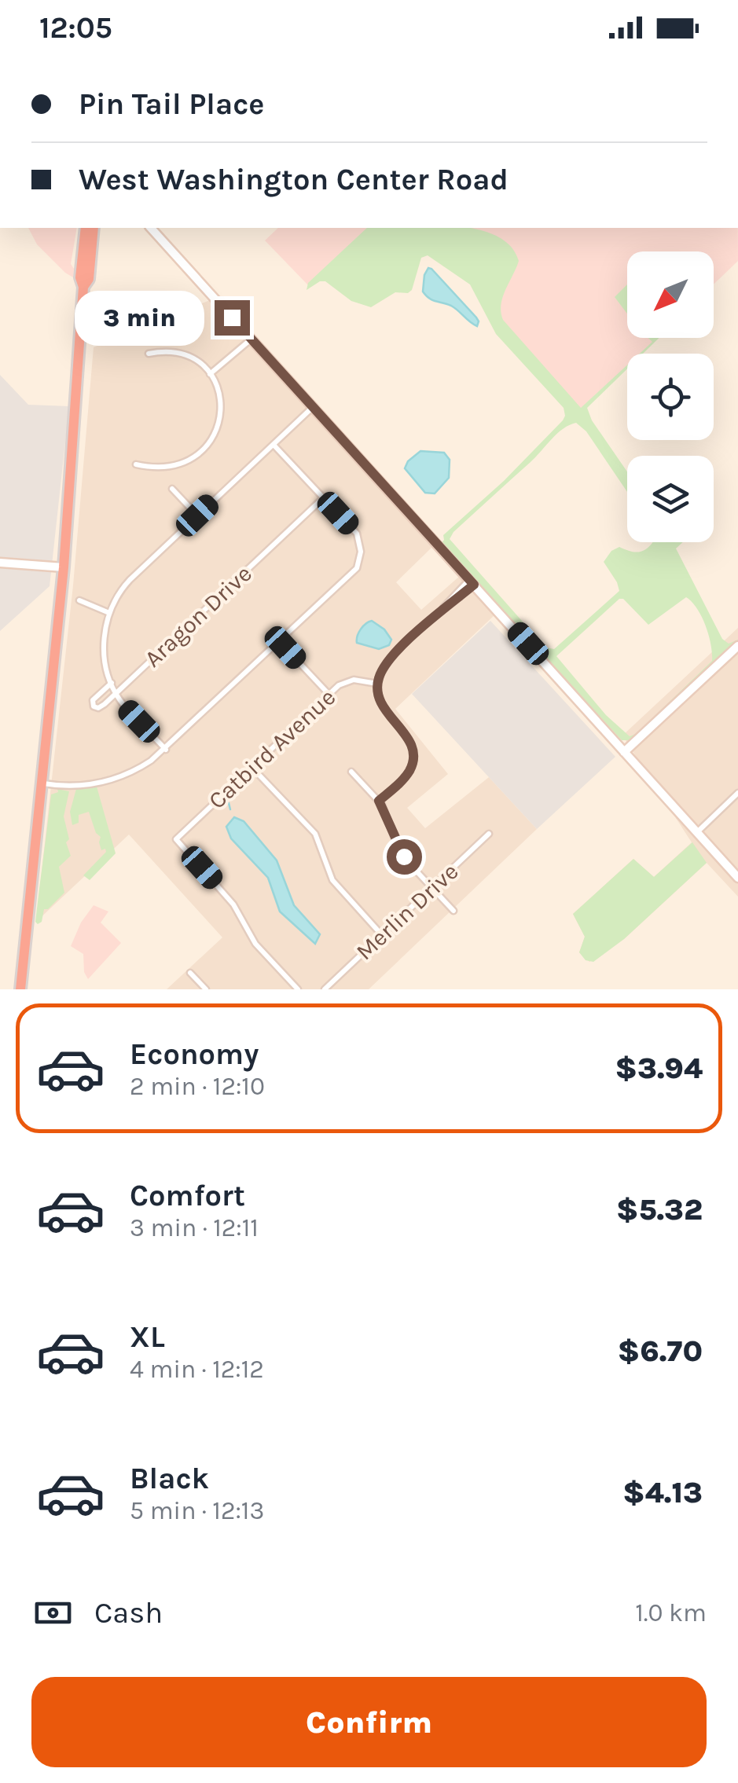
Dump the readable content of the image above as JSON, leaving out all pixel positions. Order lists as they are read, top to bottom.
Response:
{
  "streets": {
    "street": ["Aragon Drive", "Catbird Avenue", "Merlin Drive"]
  },
  "north": "bottom left",
  "page": {
    "status": "12:05",
    "banner": ["Pin Tail Place", "West Washington Center Road"],
    "bubble": "3 min",
    "list": [
      {
        "name": "Economy",
        "note": "2 min · 12:10",
        "value": "$3.94"
      },
      {
        "name": "Comfort",
        "note": "3 min · 12:11",
        "value": "$5.32"
      },
      {
        "name": "XL",
        "note": "4 min · 12:12",
        "value": "$6.70"
      },
      {
        "name": "Black",
        "note": "5 min · 12:13",
        "value": "$4.13"
      }
    ],
    "pay": ["Cash", "1.0 km"],
    "buttons": "Confirm"
  }
}
